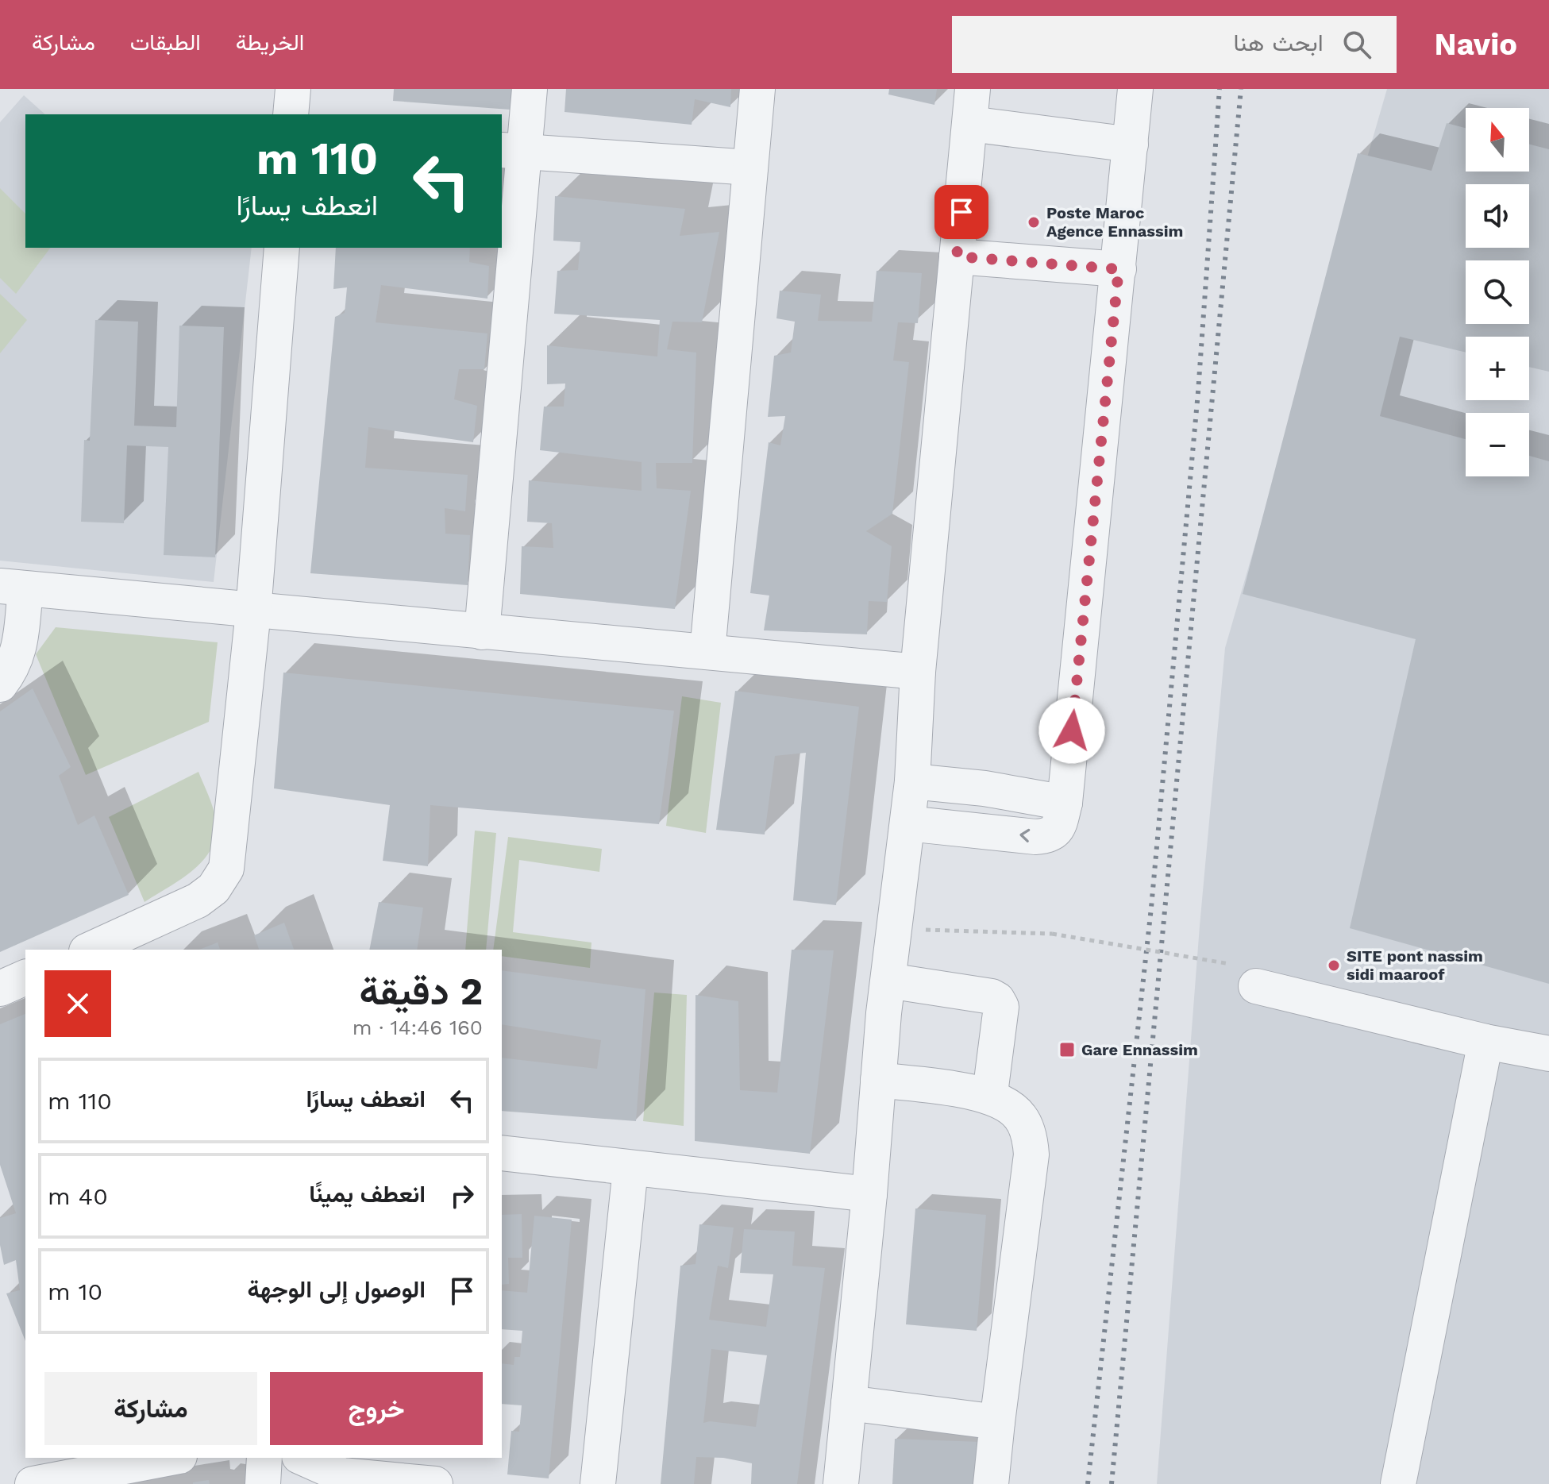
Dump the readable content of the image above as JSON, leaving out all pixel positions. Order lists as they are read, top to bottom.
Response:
{
  "places": {
    "other": ["Poste Maroc Agence Ennassim", "SITE pont nassim sidi maaroof"],
    "transit": ["Gare Ennassim"]
  },
  "north": "top",
  "page": {
    "header": "Navio",
    "search": "ابحث هنا",
    "nav": ["الخريطة", "الطبقات", "مشاركة"],
    "map_buttons": ["+", "−"],
    "turn": ["110 m", "انعطف يسارًا"],
    "heading": ["2 دقيقة", "160 m · 14:46"],
    "list": [
      {
        "name": "انعطف يسارًا",
        "value": "110 m"
      },
      {
        "name": "انعطف يمينًا",
        "value": "40 m"
      },
      {
        "name": "الوصول إلى الوجهة",
        "value": "10 m"
      }
    ],
    "buttons": ["خروج", "مشاركة"]
  }
}
